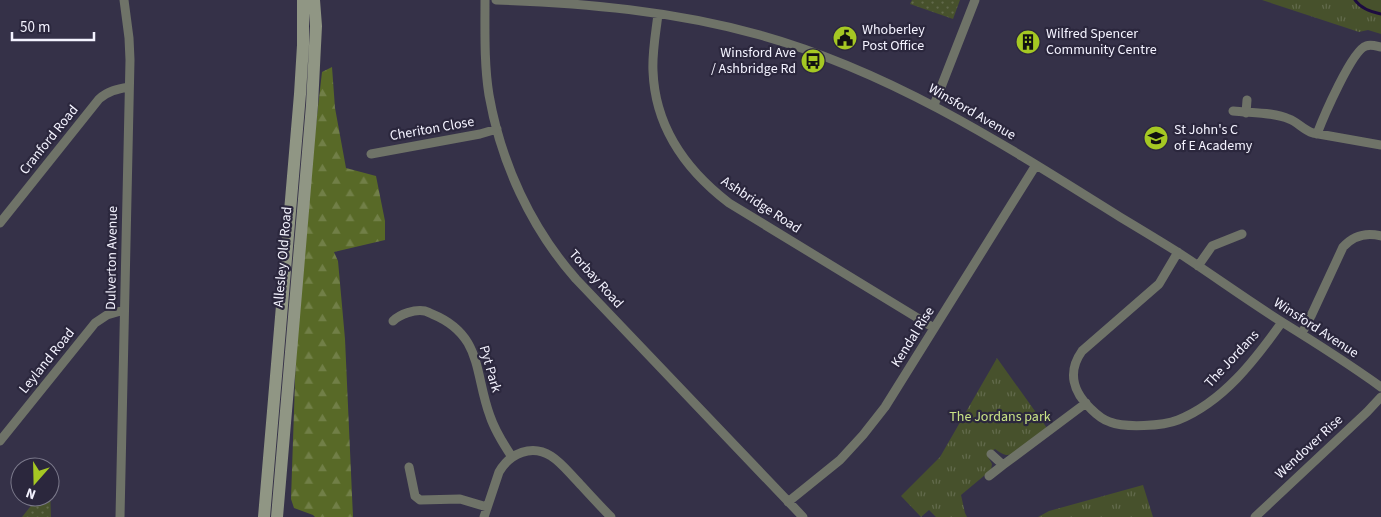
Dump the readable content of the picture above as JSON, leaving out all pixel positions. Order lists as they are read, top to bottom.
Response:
{
  "streets": {
    "main road": ["Allesley Old Road"],
    "street": [
      "Winsford Avenue",
      "Cheriton Close",
      "Cranford Road",
      "Ashbridge Road",
      "Dulverton Avenue",
      "Torbay Road",
      "Kendal Rise",
      "The Jordans",
      "Leyland Road",
      "Pyt Park",
      "Wendover Rise"
    ]
  },
  "crossings": [
    ["Winsford Avenue", "Ashbridge Road"],
    ["Winsford Avenue", "Kendal Rise"],
    ["Winsford Avenue", "The Jordans"],
    ["Cheriton Close", "Torbay Road"],
    ["Cranford Road", "Dulverton Avenue"],
    ["Ashbridge Road", "Kendal Rise"],
    ["Dulverton Avenue", "Leyland Road"],
    ["Torbay Road", "Kendal Rise"]
  ],
  "parks": ["The Jordans park"],
  "places": {
    "public building": ["Whoberley Post Office"],
    "building": ["Wilfred Spencer Community Centre"],
    "bus stop": ["Winsford Ave / Ashbridge Rd"],
    "school or university": ["St John's C of E Academy"]
  },
  "scale_bar": "50 m",
  "north": "bottom"
}
